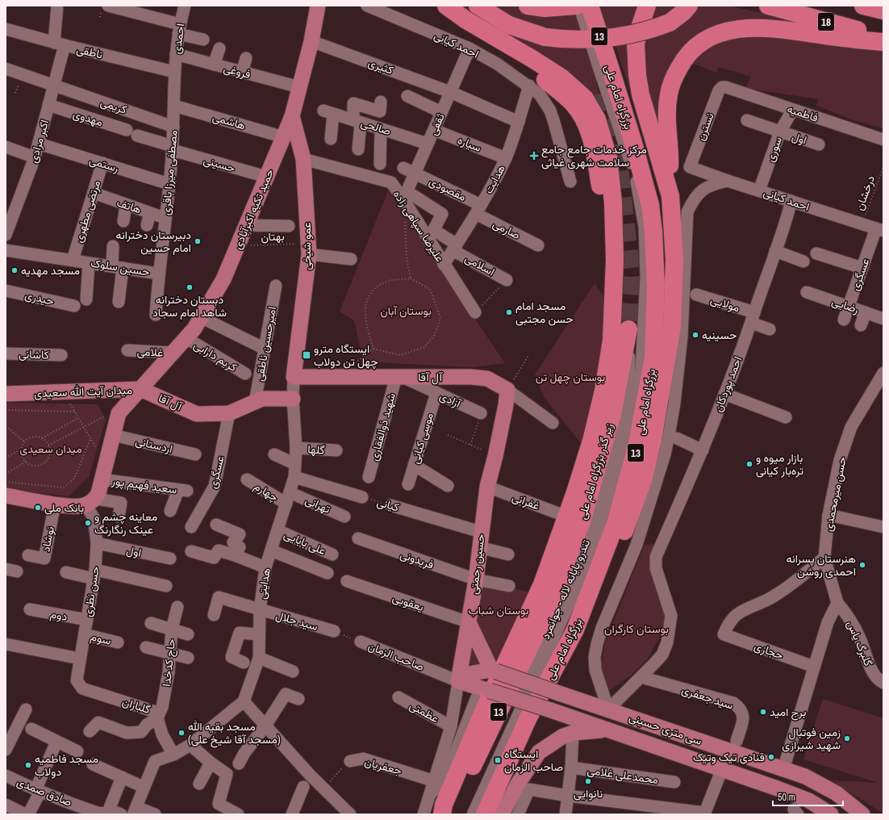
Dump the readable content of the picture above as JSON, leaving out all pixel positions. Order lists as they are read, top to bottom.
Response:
{
  "streets": {
    "highway": [
      "18",
      "13",
      "بزرگراه امام علی",
      "زیر گذر بزرگراه امام علی"
    ],
    "main road": [
      "حمید تکیه اکبرآبادی",
      "عمو شیخی",
      "آل آقا",
      "میدان آیت الله سعیدی",
      "حسین رحمتی",
      "سی متری حسینی"
    ],
    "street": [
      "احمدی",
      "احمد کیانی",
      "ناطقی",
      "کثیری",
      "فروغی",
      "کریمی",
      "فاطمیه",
      "مهدوی",
      "هاشمی",
      "ثقفی",
      "صالحی",
      "نسترن",
      "اول",
      "اکبر مرادی",
      "سیاره",
      "سوری",
      "رستمی",
      "حسینی",
      "مصطفی میرزا باقری",
      "هدایت",
      "مقصودی",
      "هاتف",
      "مرتضی مطهری",
      "علیرضا سپاهی زاده",
      "صارمی",
      "اسلامی",
      "حسین سلوک",
      "عسگری",
      "حیدری",
      "مولایی",
      "رضایی",
      "امیرحسین ناطقی",
      "غلامی",
      "کاشانی",
      "کریم دارابی",
      "احمد پوردکان",
      "آزادی",
      "شهید ذوالفقاری",
      "موسی کیانی",
      "اردستانی",
      "گلها",
      "سعید فهیم پور",
      "چهارم",
      "حسن میرمحمدی",
      "غفرانی",
      "تهرانی",
      "کیانی",
      "نوشاد",
      "علی بابایی",
      "فریدونی",
      "هدایتی",
      "تندرو پایانه لاله - جوانمرد",
      "حسن نظری",
      "یعقوبی",
      "دوم",
      "سید جلال",
      "سوم",
      "گلبرگ یاس",
      "حجازی",
      "صاحب الزمان",
      "حاج کدخدا",
      "سید جعفری",
      "گلباران",
      "عظمتی",
      "جعفریان",
      "محمدعلی غلامی",
      "صادق صمدی"
    ],
    "path": ["درخشان", "بهتان"]
  },
  "crossings": [
    ["احمدی", "ناطقی"],
    ["احمدی", "فروغی"],
    ["احمدی", "مصطفی میرزا باقری"],
    ["احمد کیانی", "ثقفی"],
    ["احمد کیانی", "نسترن"],
    ["احمد کیانی", "سوری"],
    ["احمد کیانی", "هدایت"],
    ["احمد کیانی", "درخشان"],
    ["احمد کیانی", "عسگری"],
    ["احمد کیانی", "احمد پوردکان"],
    ["ناطقی", "اکبر مرادی"],
    ["ناطقی", "مصطفی میرزا باقری"],
    ["کثیری", "ثقفی"],
    ["کثیری", "هدایت"],
    ["کثیری", "حمید تکیه اکبرآبادی"],
    ["فروغی", "حمید تکیه اکبرآبادی"],
    ["کریمی", "اکبر مرادی"],
    ["کریمی", "مصطفی میرزا باقری"],
    ["فاطمیه", "نسترن"],
    ["فاطمیه", "سوری"],
    ["مهدوی", "اکبر مرادی"],
    ["مهدوی", "حسینی"],
    ["مهدوی", "مصطفی میرزا باقری"],
    ["هاشمی", "مصطفی میرزا باقری"],
    ["هاشمی", "حمید تکیه اکبرآبادی"],
    ["ثقفی", "صالحی"],
    ["ثقفی", "سیاره"],
    ["ثقفی", "مقصودی"],
    ["ثقفی", "علیرضا سپاهی زاده"],
    ["اول", "سوری"],
    ["اول", "حسن نظری"],
    ["اکبر مرادی", "رستمی"],
    ["سیاره", "هدایت"],
    ["رستمی", "مصطفی میرزا باقری"],
    ["رستمی", "مرتضی مطهری"],
    ["حسینی", "مصطفی میرزا باقری"],
    ["حسینی", "حمید تکیه اکبرآبادی"],
    ["مصطفی میرزا باقری", "هاتف"],
    ["مصطفی میرزا باقری", "حسین سلوک"],
    ["هدایت", "مقصودی"],
    ["هدایت", "علیرضا سپاهی زاده"],
    ["هدایت", "صارمی"],
    ["هدایت", "اسلامی"],
    ["مقصودی", "صارمی"],
    ["هاتف", "مرتضی مطهری"],
    ["حمید تکیه اکبرآبادی", "بهتان"],
    ["حمید تکیه اکبرآبادی", "عمو شیخی"],
    ["حمید تکیه اکبرآبادی", "غلامی"],
    ["حمید تکیه اکبرآبادی", "کریم دارابی"],
    ["حمید تکیه اکبرآبادی", "آل آقا"],
    ["حمید تکیه اکبرآبادی", "میدان آیت الله سعیدی"],
    ["مرتضی مطهری", "حسین سلوک"],
    ["علیرضا سپاهی زاده", "عمو شیخی"],
    ["علیرضا سپاهی زاده", "اسلامی"],
    ["بهتان", "عمو شیخی"],
    ["عمو شیخی", "آل آقا"],
    ["عمو شیخی", "هدایتی"],
    ["عسگری", "رضایی"],
    ["عسگری", "آل آقا"],
    ["مولایی", "احمد پوردکان"],
    ["امیرحسین ناطقی", "آل آقا"],
    ["آل آقا", "میدان آیت الله سعیدی"],
    ["آل آقا", "آزادی"],
    ["آل آقا", "شهید ذوالفقاری"],
    ["آل آقا", "حسین رحمتی"],
    ["آل آقا", "هدایتی"],
    ["احمد پوردکان", "سید جعفری"],
    ["میدان آیت الله سعیدی", "اردستانی"],
    ["میدان آیت الله سعیدی", "سعید فهیم پور"],
    ["میدان آیت الله سعیدی", "حسن نظری"],
    ["آزادی", "شهید ذوالفقاری"],
    ["آزادی", "موسی کیانی"],
    ["گلها", "هدایتی"],
    ["زیر گذر بزرگراه امام علی", "تندرو پایانه لاله - جوانمرد"],
    ["چهارم", "تهرانی"],
    ["چهارم", "هدایتی"],
    ["حسن میرمحمدی", "گلبرگ یاس"],
    ["حسن میرمحمدی", "حجازی"],
    ["غفرانی", "حسین رحمتی"],
    ["تهرانی", "هدایتی"],
    ["کیانی", "حسین رحمتی"],
    ["کیانی", "هدایتی"],
    ["علی بابایی", "هدایتی"],
    ["فریدونی", "حسین رحمتی"],
    ["حسین رحمتی", "یعقوبی"],
    ["حسین رحمتی", "صاحب الزمان"],
    ["حسین رحمتی", "عظمتی"],
    ["حسین رحمتی", "سی متری حسینی"],
    ["حسین رحمتی", "جعفریان"],
    ["هدایتی", "سید جلال"],
    ["حسن نظری", "دوم"],
    ["حسن نظری", "سوم"],
    ["حسن نظری", "گلباران"],
    ["سید جلال", "صاحب الزمان"],
    ["صاحب الزمان", "سی متری حسینی"],
    ["حاج کدخدا", "گلباران"]
  ],
  "parks": [
    "بوستان آبان",
    "بوستان چهل تن",
    "میدان سعیدی",
    "بوستان شباب",
    "بوستان کارگران"
  ],
  "places": {
    "health": ["مرکز خدمات جامع جامع سلامت شهری غیاثی"],
    "other": [
      "دبیرستان دخترانه امام حسین",
      "مسجد مهدیه",
      "دبستان دخترانه شاهد امام سجاد",
      "مسجد امام حسن مجتبی",
      "حسینیه",
      "بازار میوه و تره‌بار کیانی",
      "بانک ملی",
      "معاینه چشم و عینک رنگارنگ",
      "هنرستان پسرانه احمدی روشن",
      "برج امید",
      "مسجد بقیه الله (مسجد آقا شیخ علی)",
      "زمین فوتبال شهید شیرازی",
      "قنادی تیک وتیک",
      "مسجد فاطمیه دولاب",
      "نانوایی"
    ],
    "transit": ["ایستگاه مترو چهل تن دولاب", "ایستگاه صاحب الزمان"]
  },
  "scale_bar": "50 m"
}
